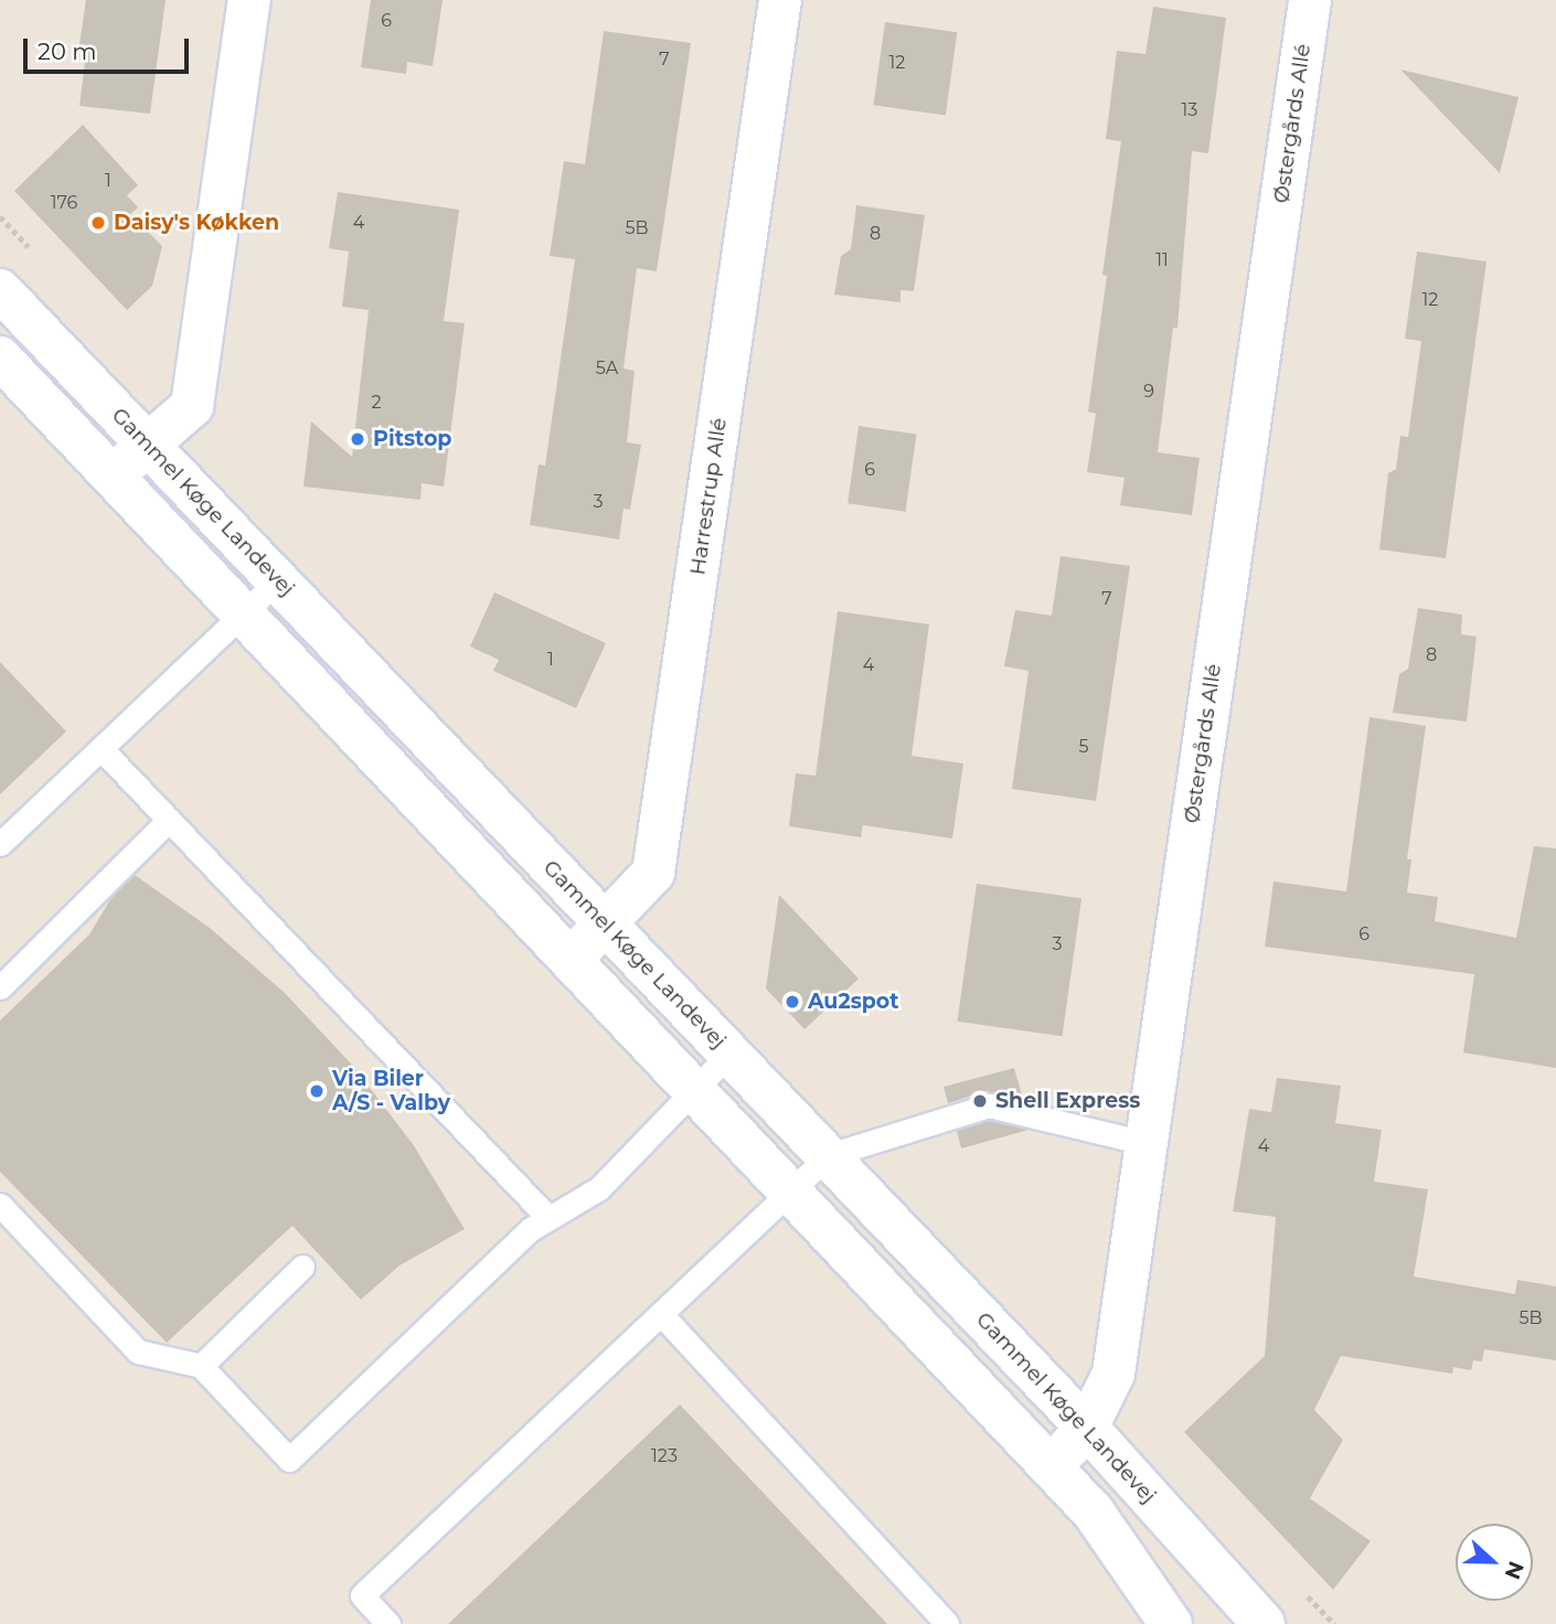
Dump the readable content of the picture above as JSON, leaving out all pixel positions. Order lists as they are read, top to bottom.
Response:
{
  "streets": {
    "main road": ["Østergårds Allé", "Harrestrup Allé", "Gammel Køge Landevej"]
  },
  "crossings": [
    ["Østergårds Allé", "Gammel Køge Landevej"],
    ["Harrestrup Allé", "Gammel Køge Landevej"]
  ],
  "places": [
    "Daisy's Køkken",
    "Pitstop",
    "Au2spot",
    "Via Biler A/S - Valby",
    "Shell Express"
  ],
  "house_numbers": [
    "6",
    "7",
    "12",
    "13",
    "1",
    "176",
    "4",
    "5B",
    "8",
    "11",
    "12",
    "5A",
    "9",
    "2",
    "6",
    "3",
    "7",
    "8",
    "1",
    "4",
    "5",
    "6",
    "3",
    "4",
    "5B",
    "123"
  ],
  "scale_bar": "20 m",
  "north": "right"
}
